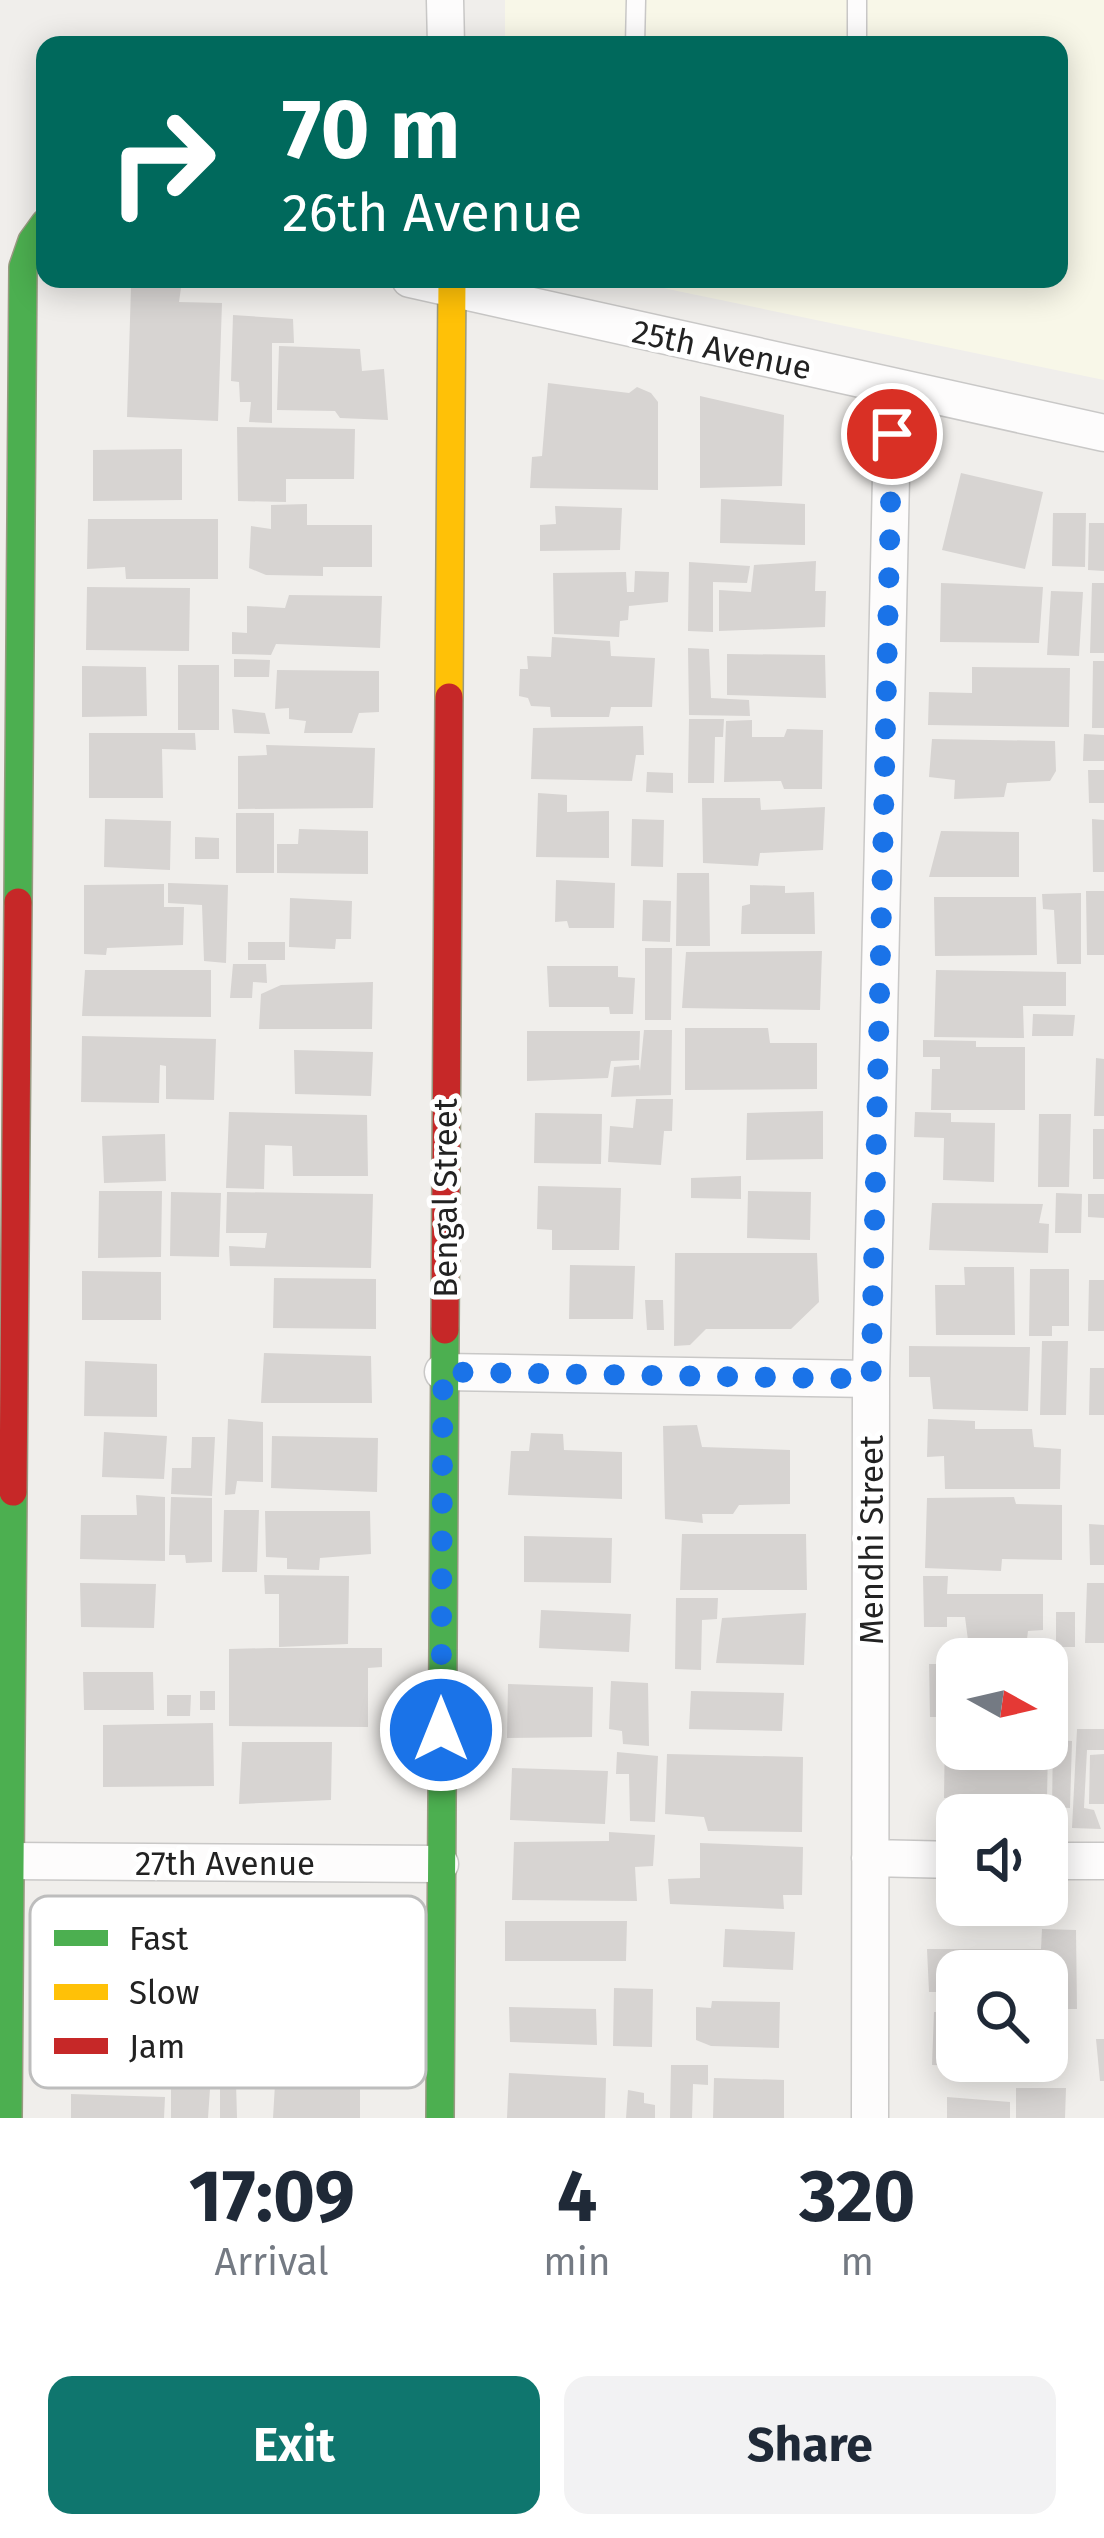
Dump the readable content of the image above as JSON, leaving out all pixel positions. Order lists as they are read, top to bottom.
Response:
{
  "streets": {
    "street": [
      "25th Avenue",
      "Bengal Street",
      "Mendhi Street",
      "27th Avenue"
    ]
  },
  "crossings": [
    ["25th Avenue", "Mendhi Street"],
    ["Bengal Street", "27th Avenue"]
  ],
  "legend": ["Fast", "Slow", "Jam"],
  "north": "right",
  "page": {
    "turn": ["70 m", "26th Avenue"],
    "eta": [
      "17:09",
      "Arrival",
      "4",
      "min",
      "320",
      "m"
    ],
    "buttons": ["Exit", "Share"]
  }
}
